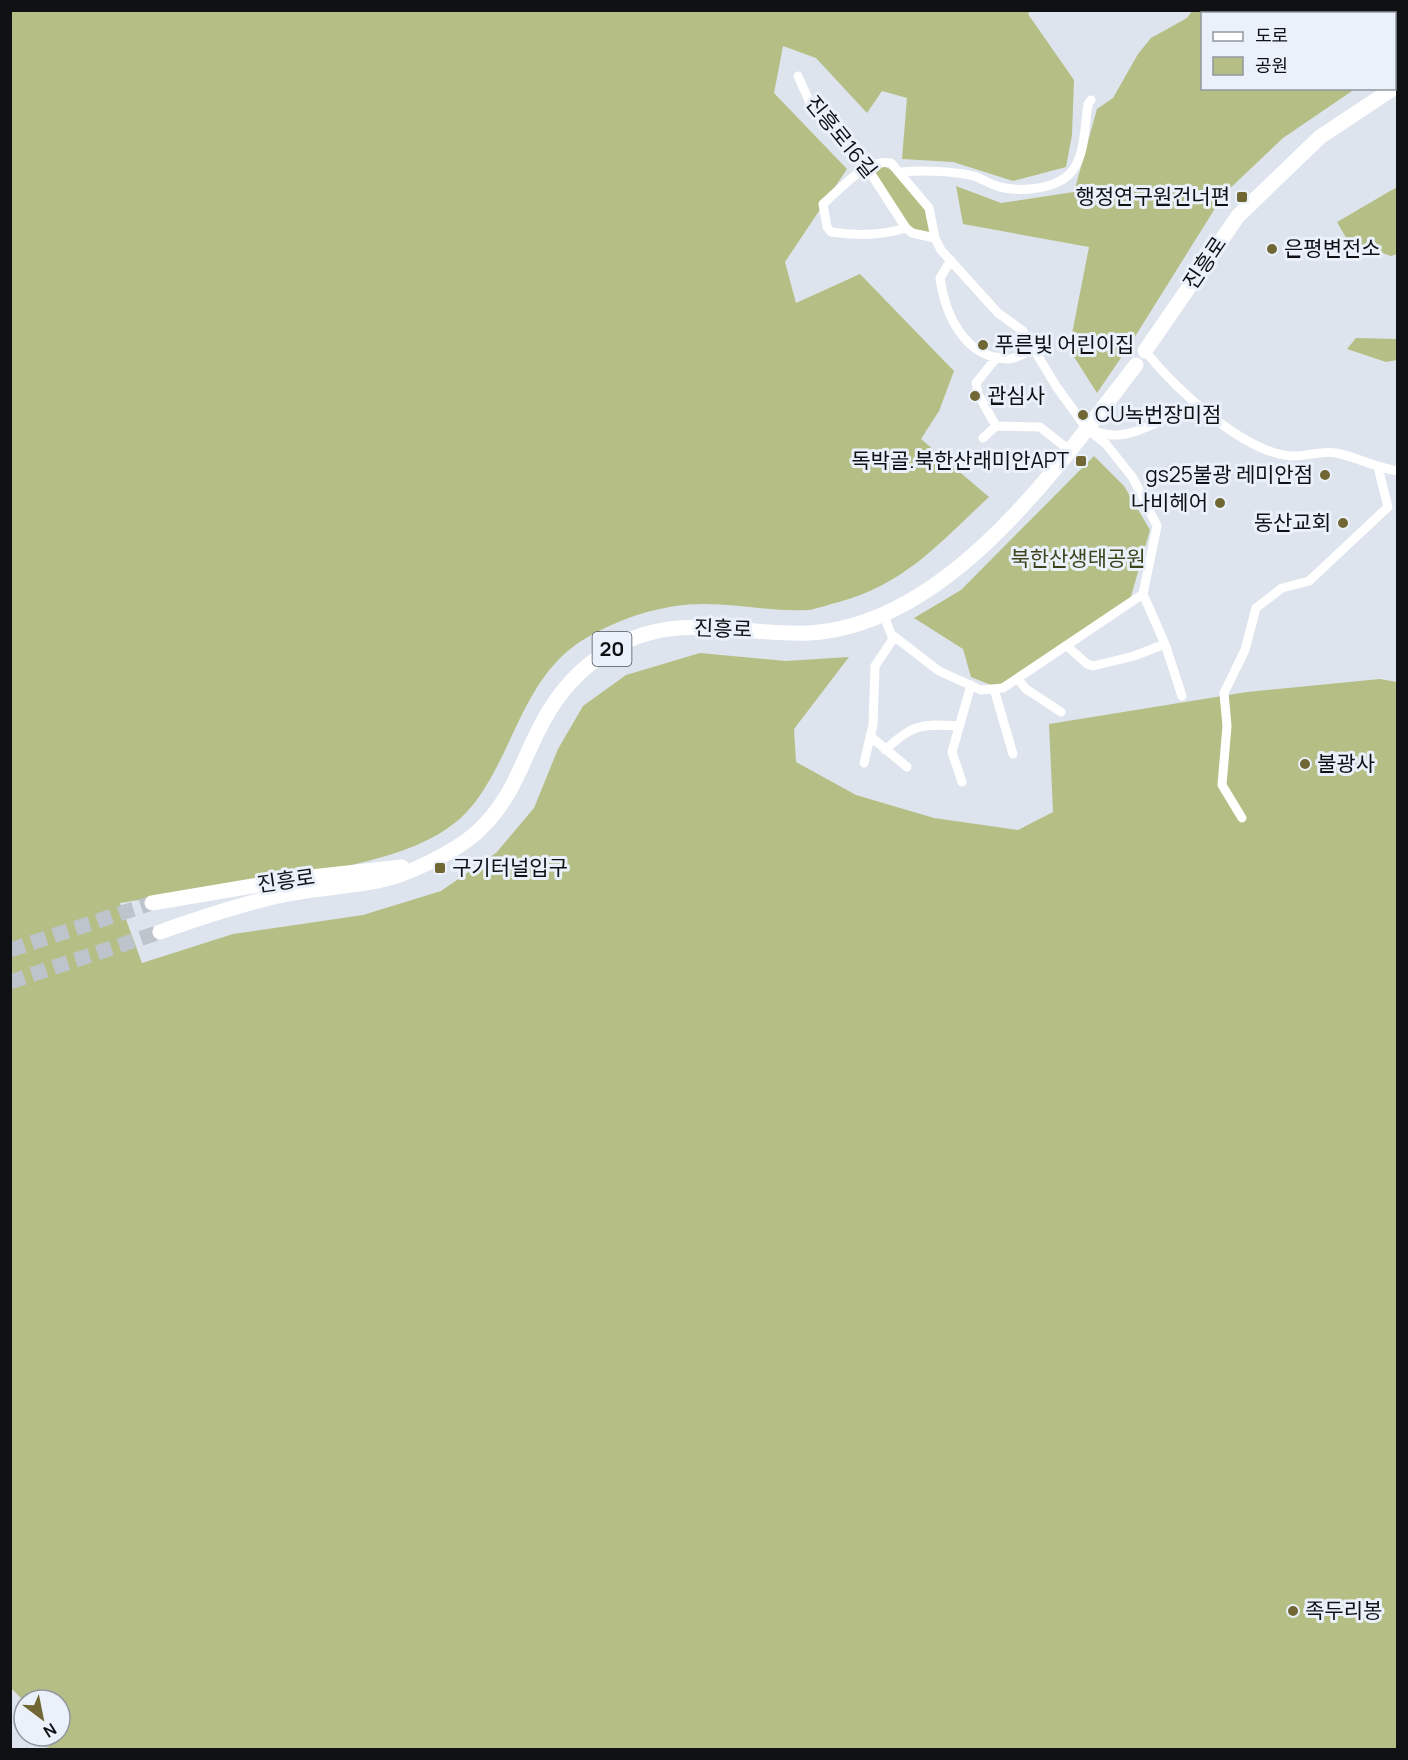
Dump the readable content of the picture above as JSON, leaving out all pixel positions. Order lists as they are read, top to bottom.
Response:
{
  "streets": {
    "main road": ["진흥로", "20"],
    "street": ["진흥로16길"]
  },
  "parks": ["북한산생태공원"],
  "places": {
    "transit": ["행정연구원건너편", "독박골.북한산래미안APT", "구기터널입구"],
    "other": [
      "은평변전소",
      "푸른빛 어린이집",
      "관심사",
      "CU녹번장미점",
      "gs25불광 레미안점",
      "나비헤어",
      "동산교회",
      "불광사",
      "족두리봉"
    ]
  },
  "legend": ["도로", "공원"],
  "north": "bottom right"
}
